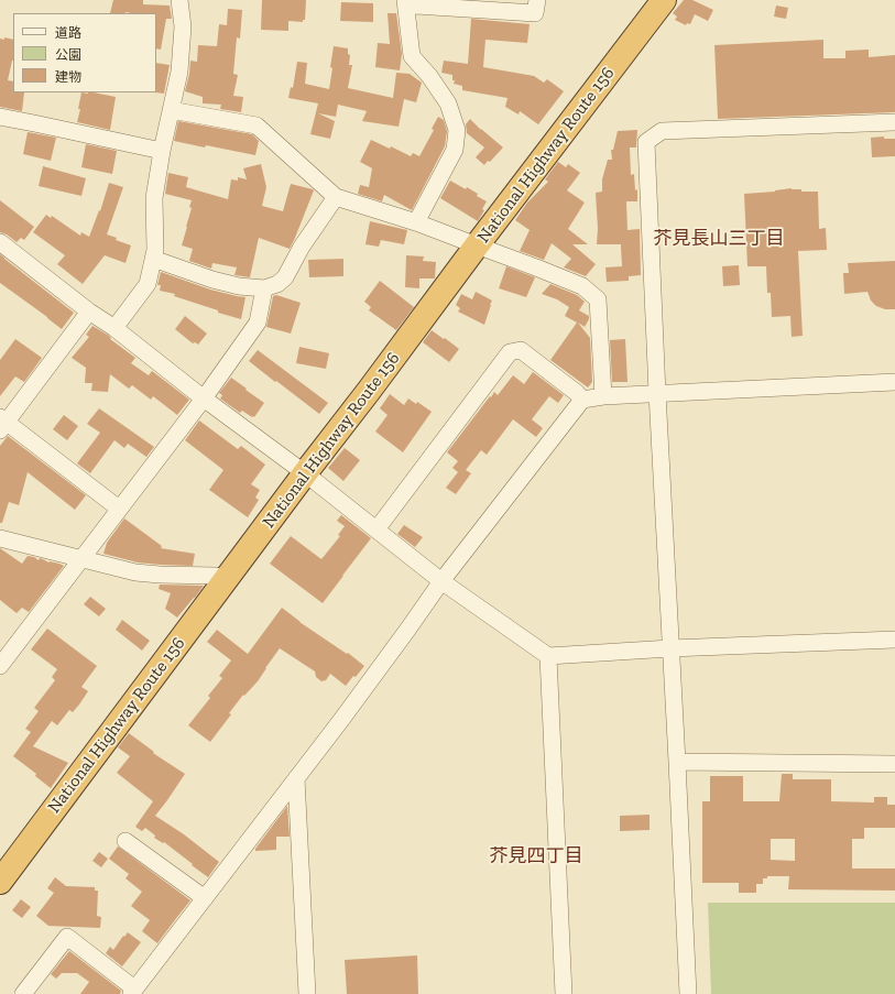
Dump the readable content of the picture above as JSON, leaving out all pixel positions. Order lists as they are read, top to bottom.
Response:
{
  "streets": {
    "highway": ["National Highway Route 156"]
  },
  "districts": ["芥見長山三丁目", "芥見四丁目"],
  "legend": ["道路", "公園", "建物"]
}
